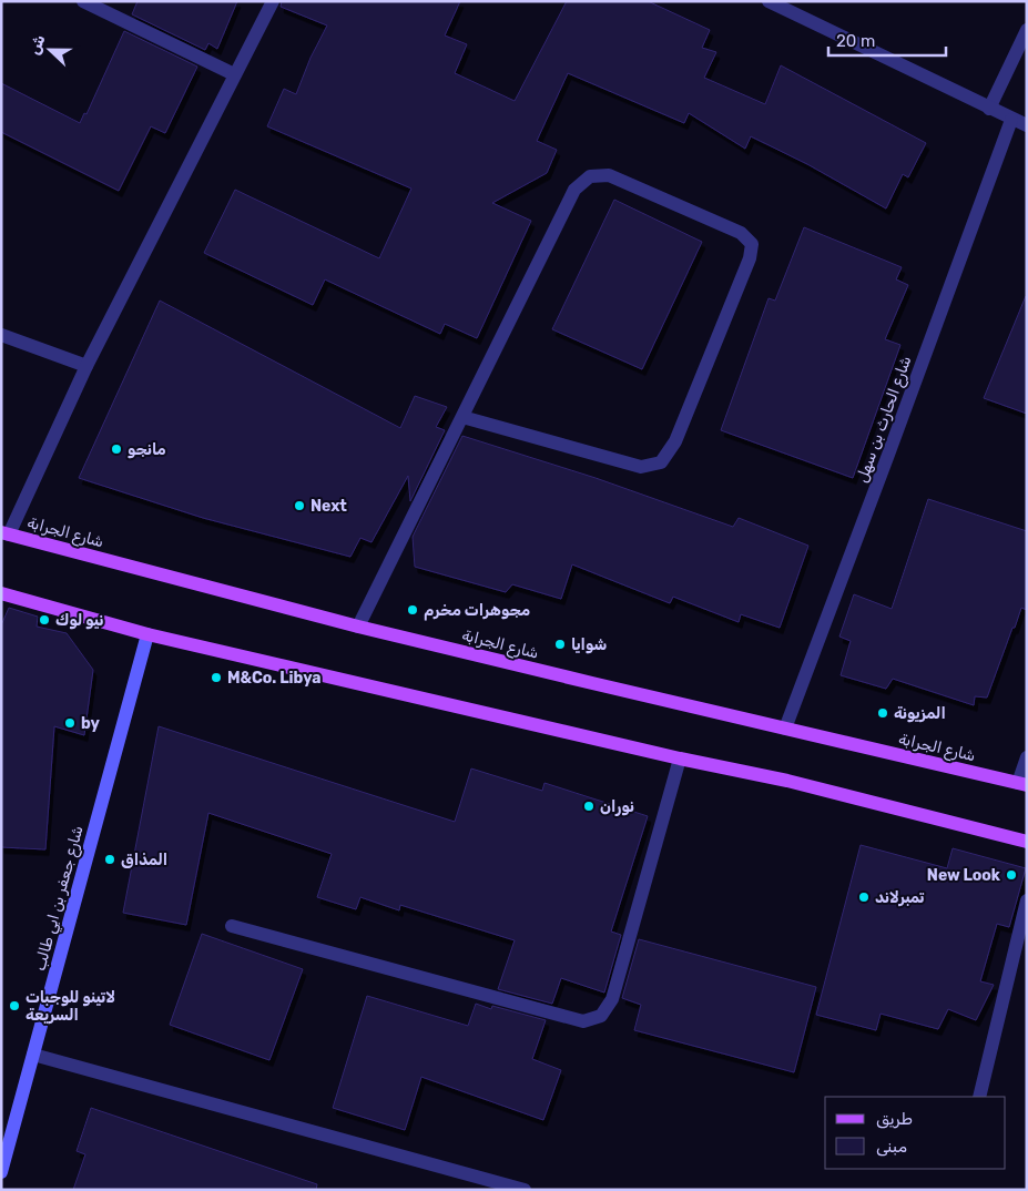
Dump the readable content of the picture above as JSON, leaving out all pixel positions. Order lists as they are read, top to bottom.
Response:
{
  "streets": {
    "main road": ["شارع الجرابة"],
    "street": ["شارع الحارث بن سهل", "شارع جعفر بن ابي طالب"]
  },
  "crossings": [
    ["شارع الحارث بن سهل", "شارع الجرابة"]
  ],
  "places": [
    "مانجو",
    "Next",
    "مجوهرات مخرم",
    "نيو لوك",
    "شوايا",
    "M&Co. Libya",
    "المزيونة",
    "by",
    "نوران",
    "المذاق",
    "New Look",
    "تمبرلاند",
    "لاتينو للوجبات السريعة"
  ],
  "legend": ["طريق", "مبنى"],
  "scale_bar": "20 m",
  "north": "left"
}
